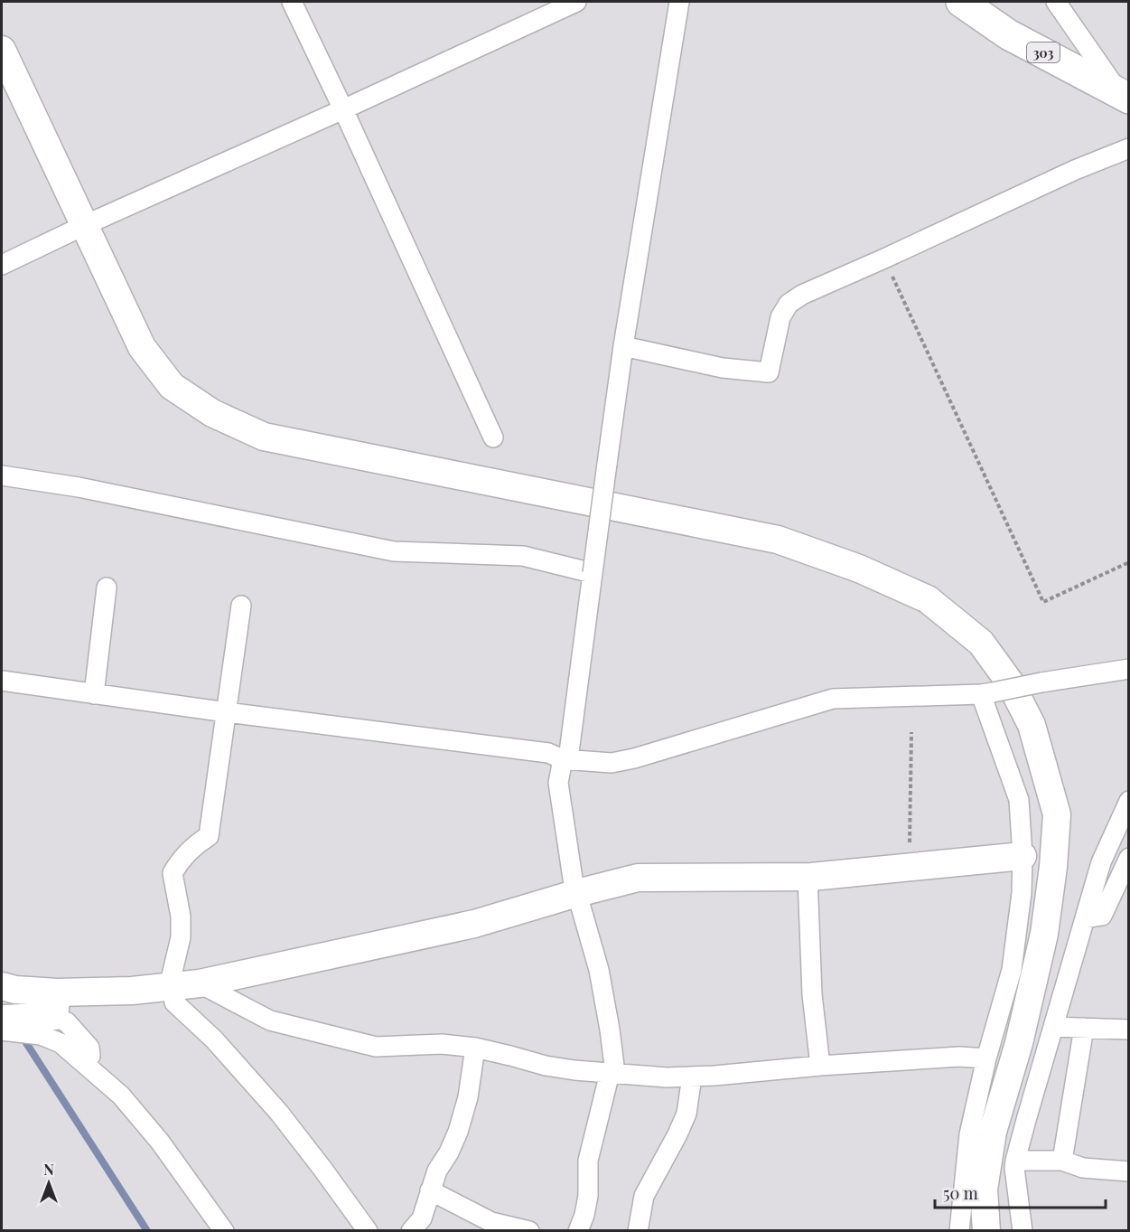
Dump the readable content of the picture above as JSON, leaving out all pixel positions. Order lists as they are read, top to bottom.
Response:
{
  "streets": {
    "highway": ["303"]
  },
  "scale_bar": "50 m",
  "north": "top"
}
